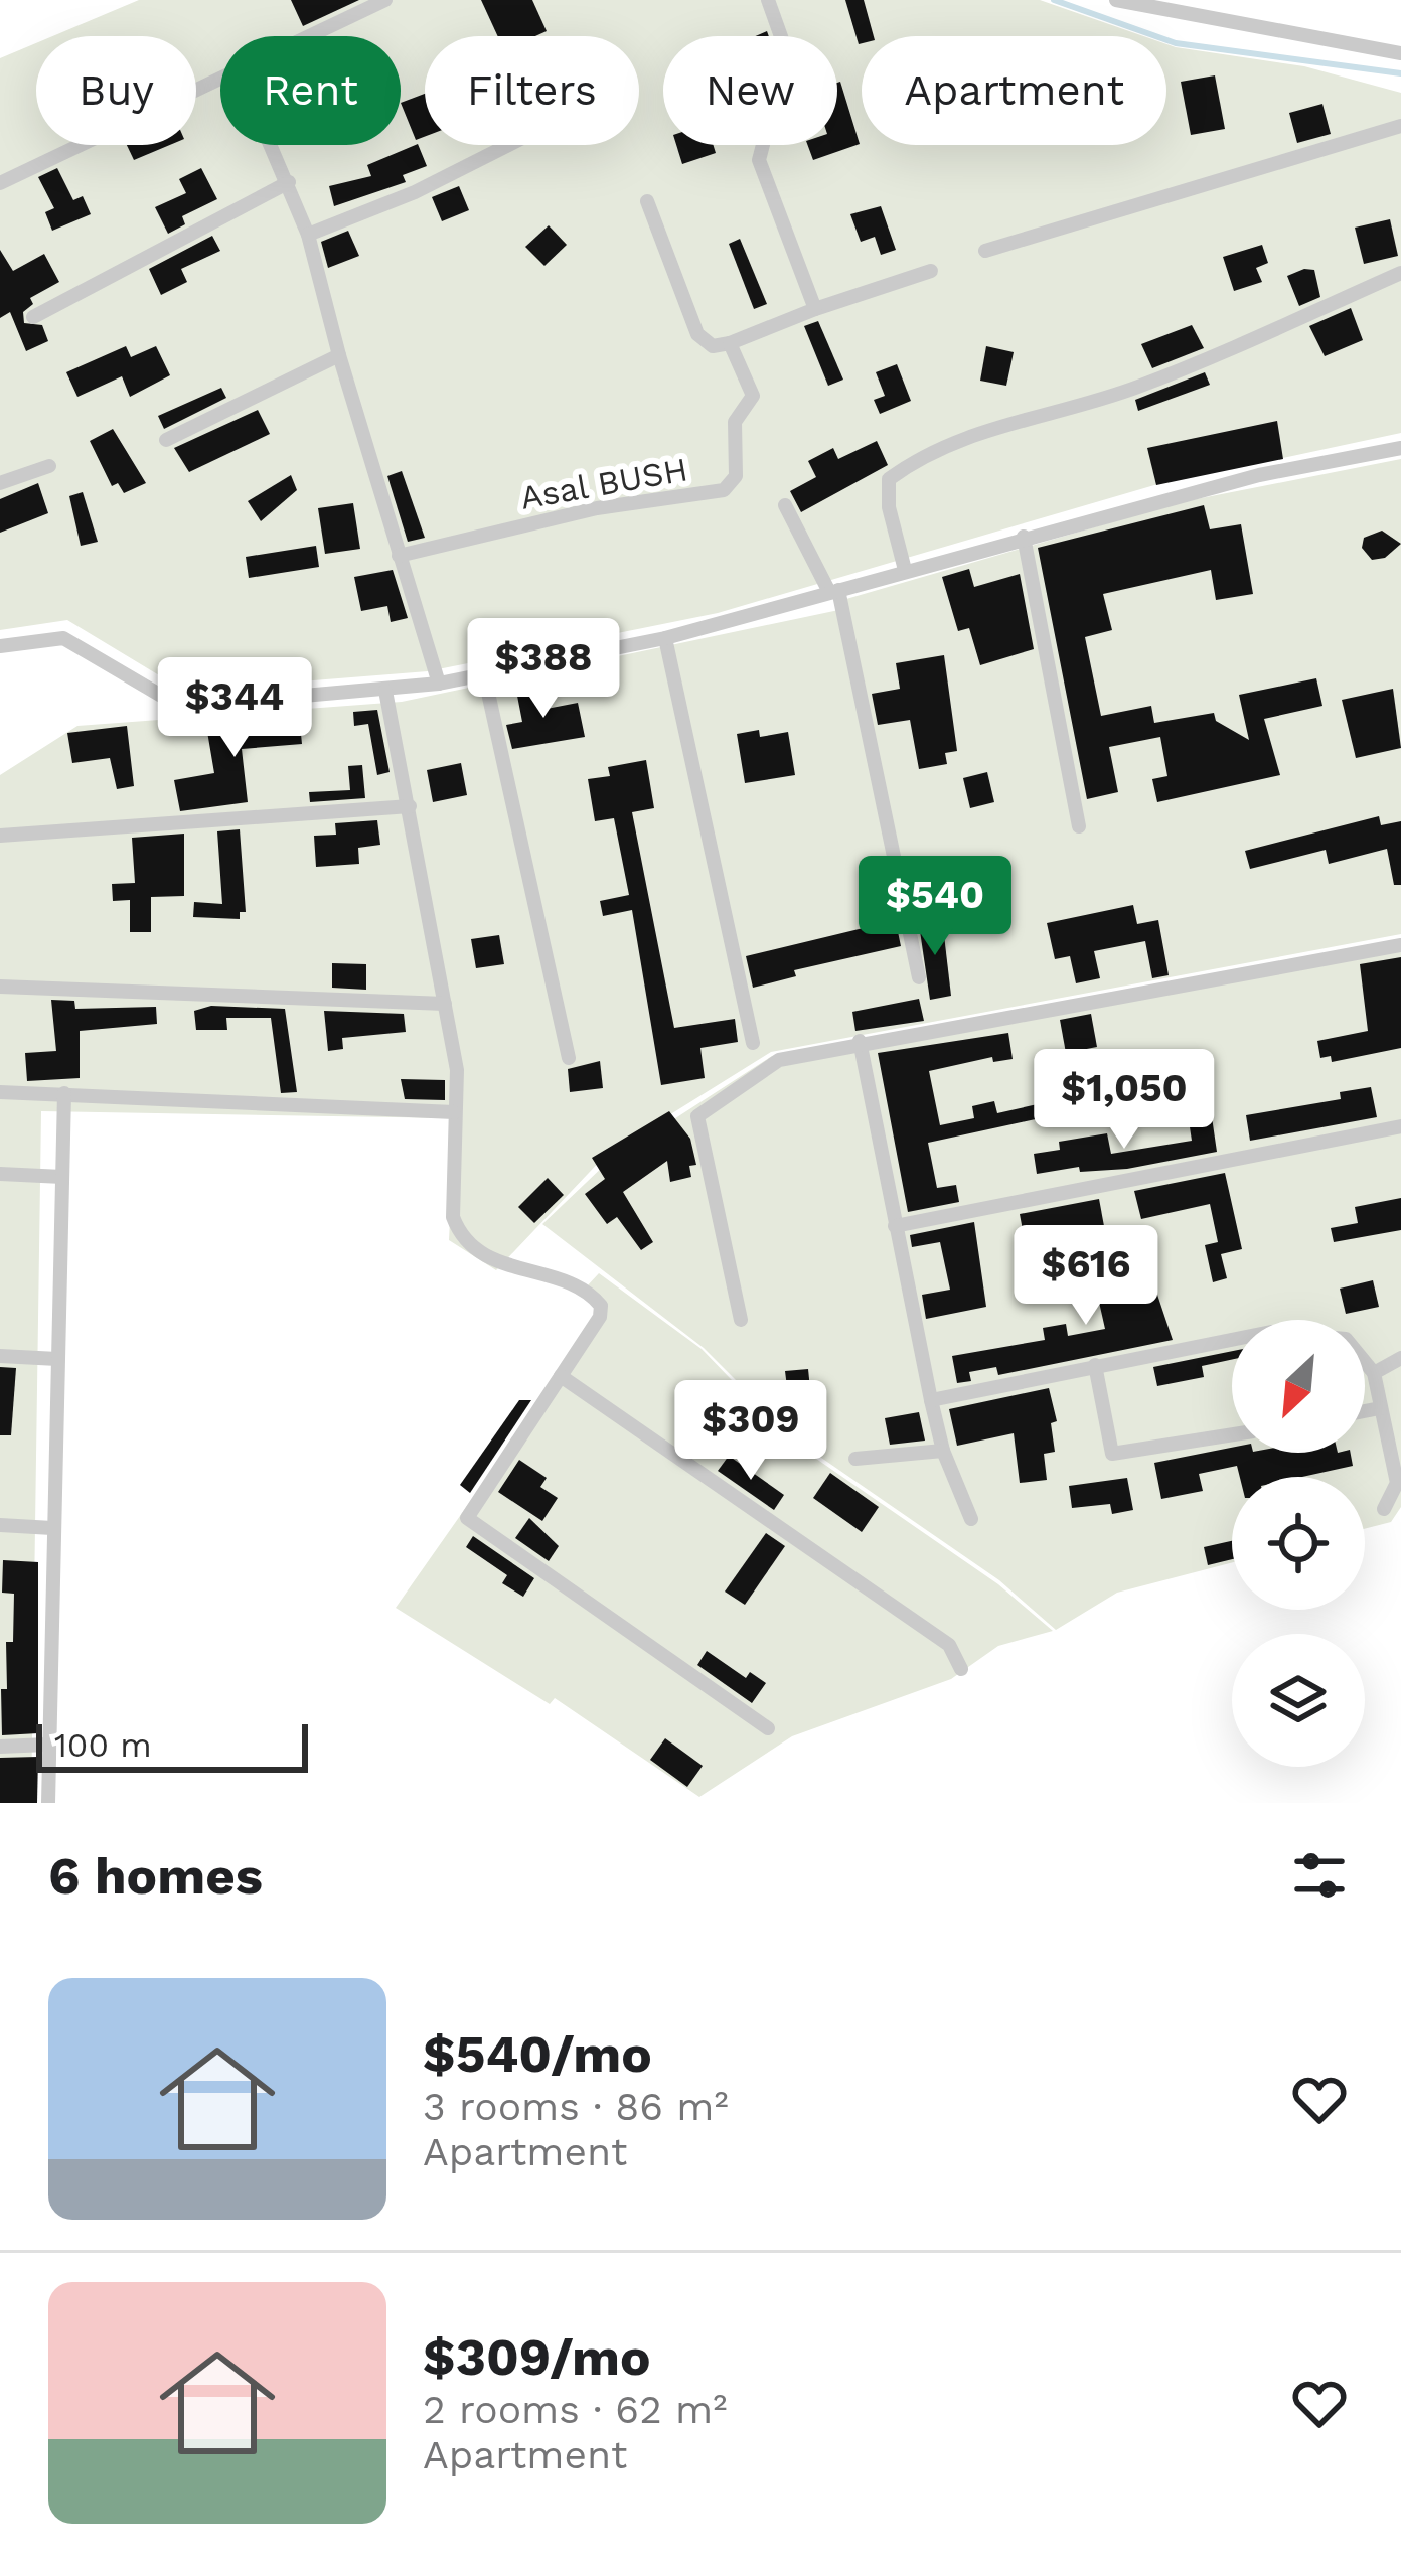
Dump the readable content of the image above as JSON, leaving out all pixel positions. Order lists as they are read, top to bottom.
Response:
{
  "streets": {
    "street": ["Asal BUSH"]
  },
  "scale_bar": "100 m",
  "north": "bottom left",
  "page": {
    "chip": [
      "Buy",
      "Rent",
      "Filters",
      "New",
      "Apartment"
    ],
    "price": [
      "$388",
      "$344",
      "$540",
      "$1,050",
      "$616",
      "$309"
    ],
    "scale": "100 m",
    "heading": "6 homes",
    "list": [
      {
        "name": "$540/mo",
        "note": "3 rooms · 86 m² · Apartment"
      },
      {
        "name": "$309/mo",
        "note": "2 rooms · 62 m² · Apartment"
      }
    ]
  }
}
